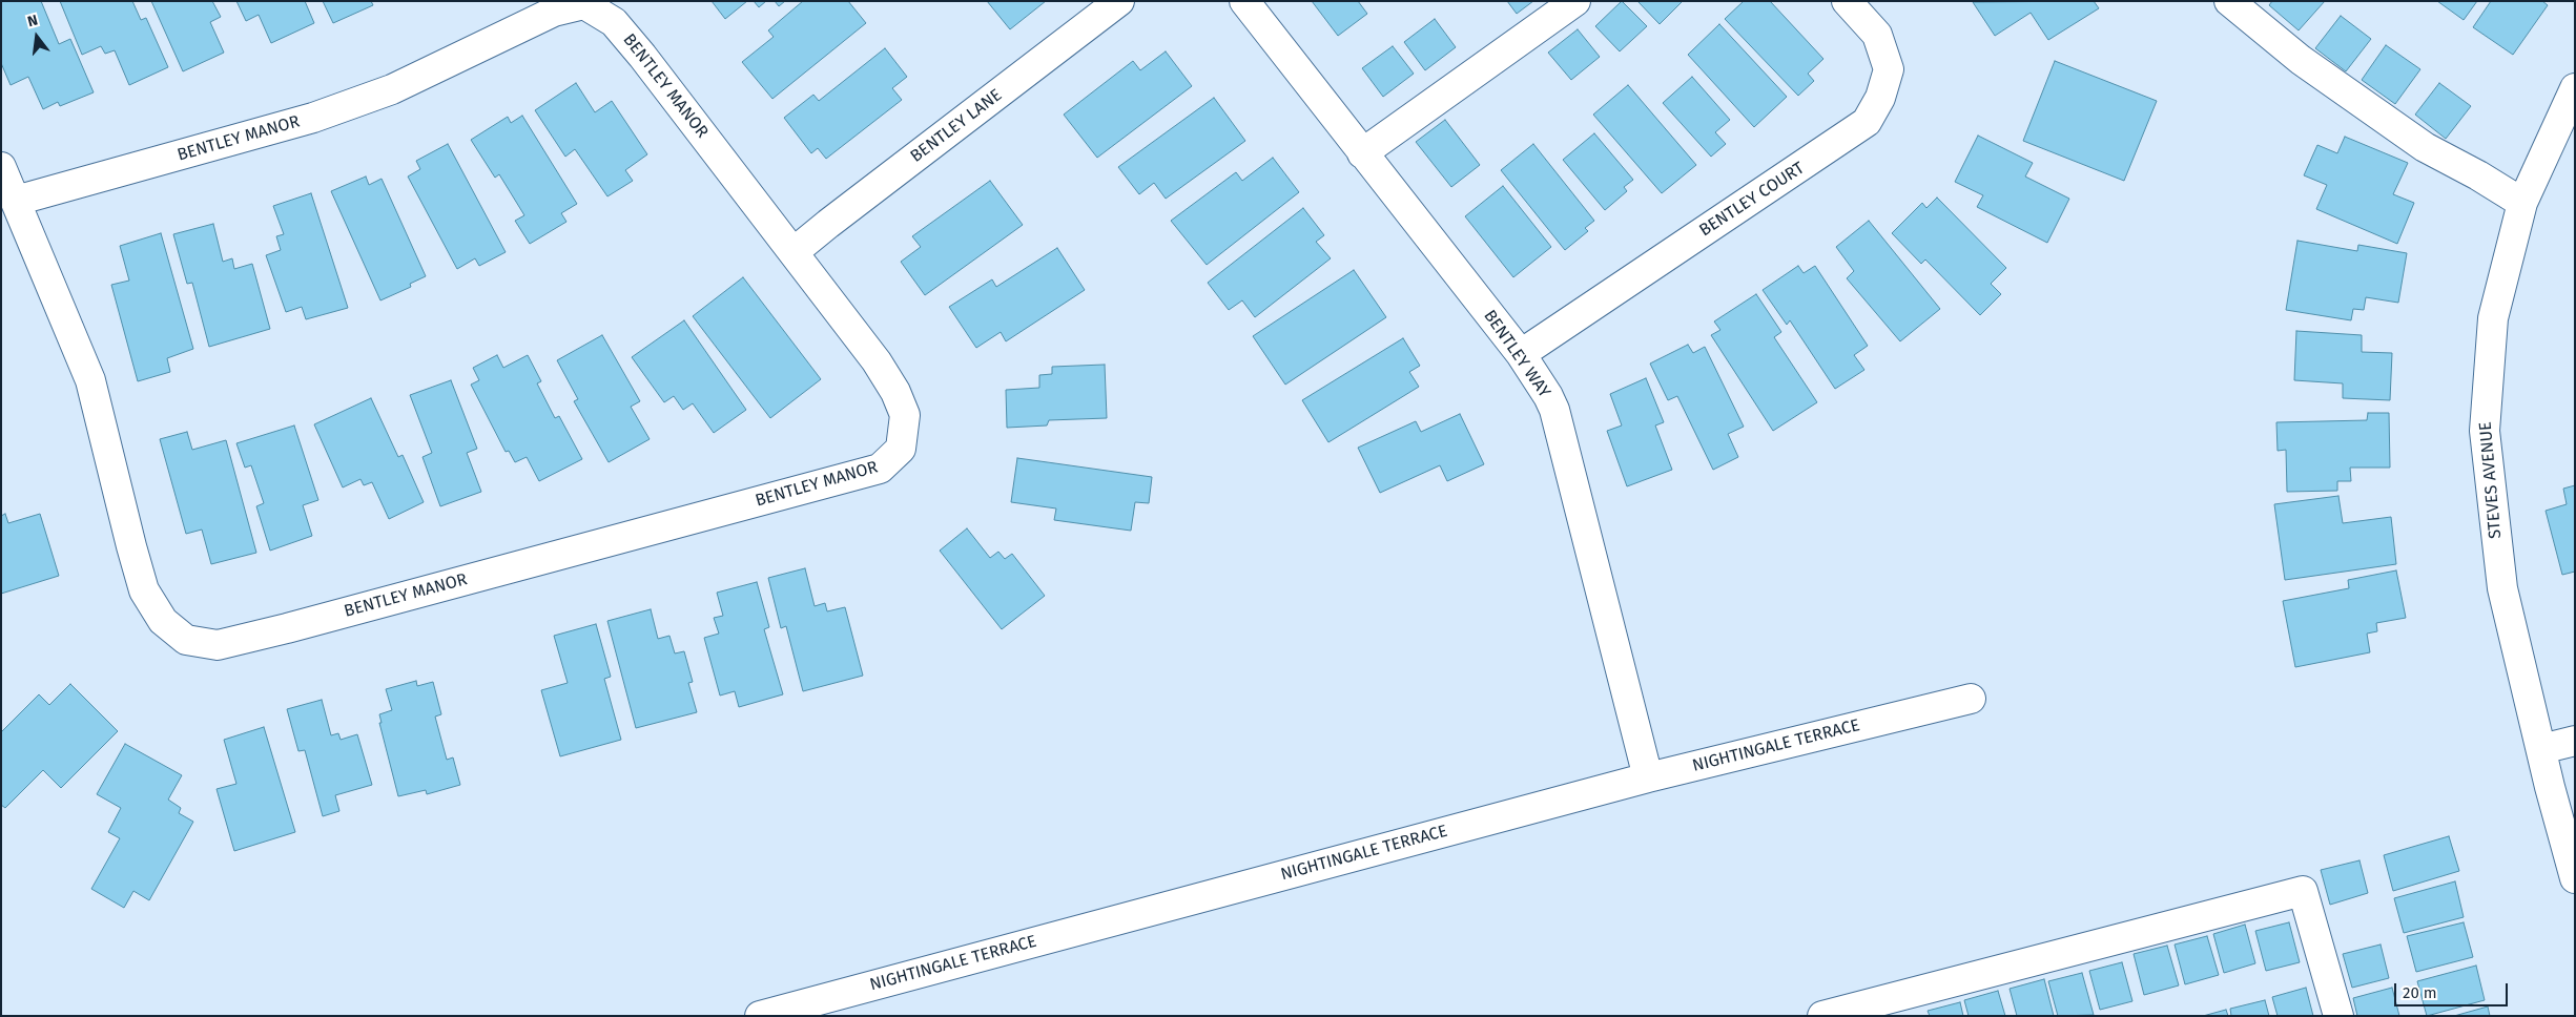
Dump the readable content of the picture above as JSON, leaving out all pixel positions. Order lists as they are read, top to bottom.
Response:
{
  "streets": {
    "street": [
      "BENTLEY MANOR",
      "BENTLEY LANE",
      "BENTLEY COURT",
      "BENTLEY WAY",
      "STEVES AVENUE",
      "NIGHTINGALE TERRACE"
    ]
  },
  "crossings": [
    ["BENTLEY MANOR", "BENTLEY LANE"],
    ["BENTLEY COURT", "BENTLEY WAY"],
    ["BENTLEY WAY", "NIGHTINGALE TERRACE"]
  ],
  "scale_bar": "20 m",
  "north": "top"
}
